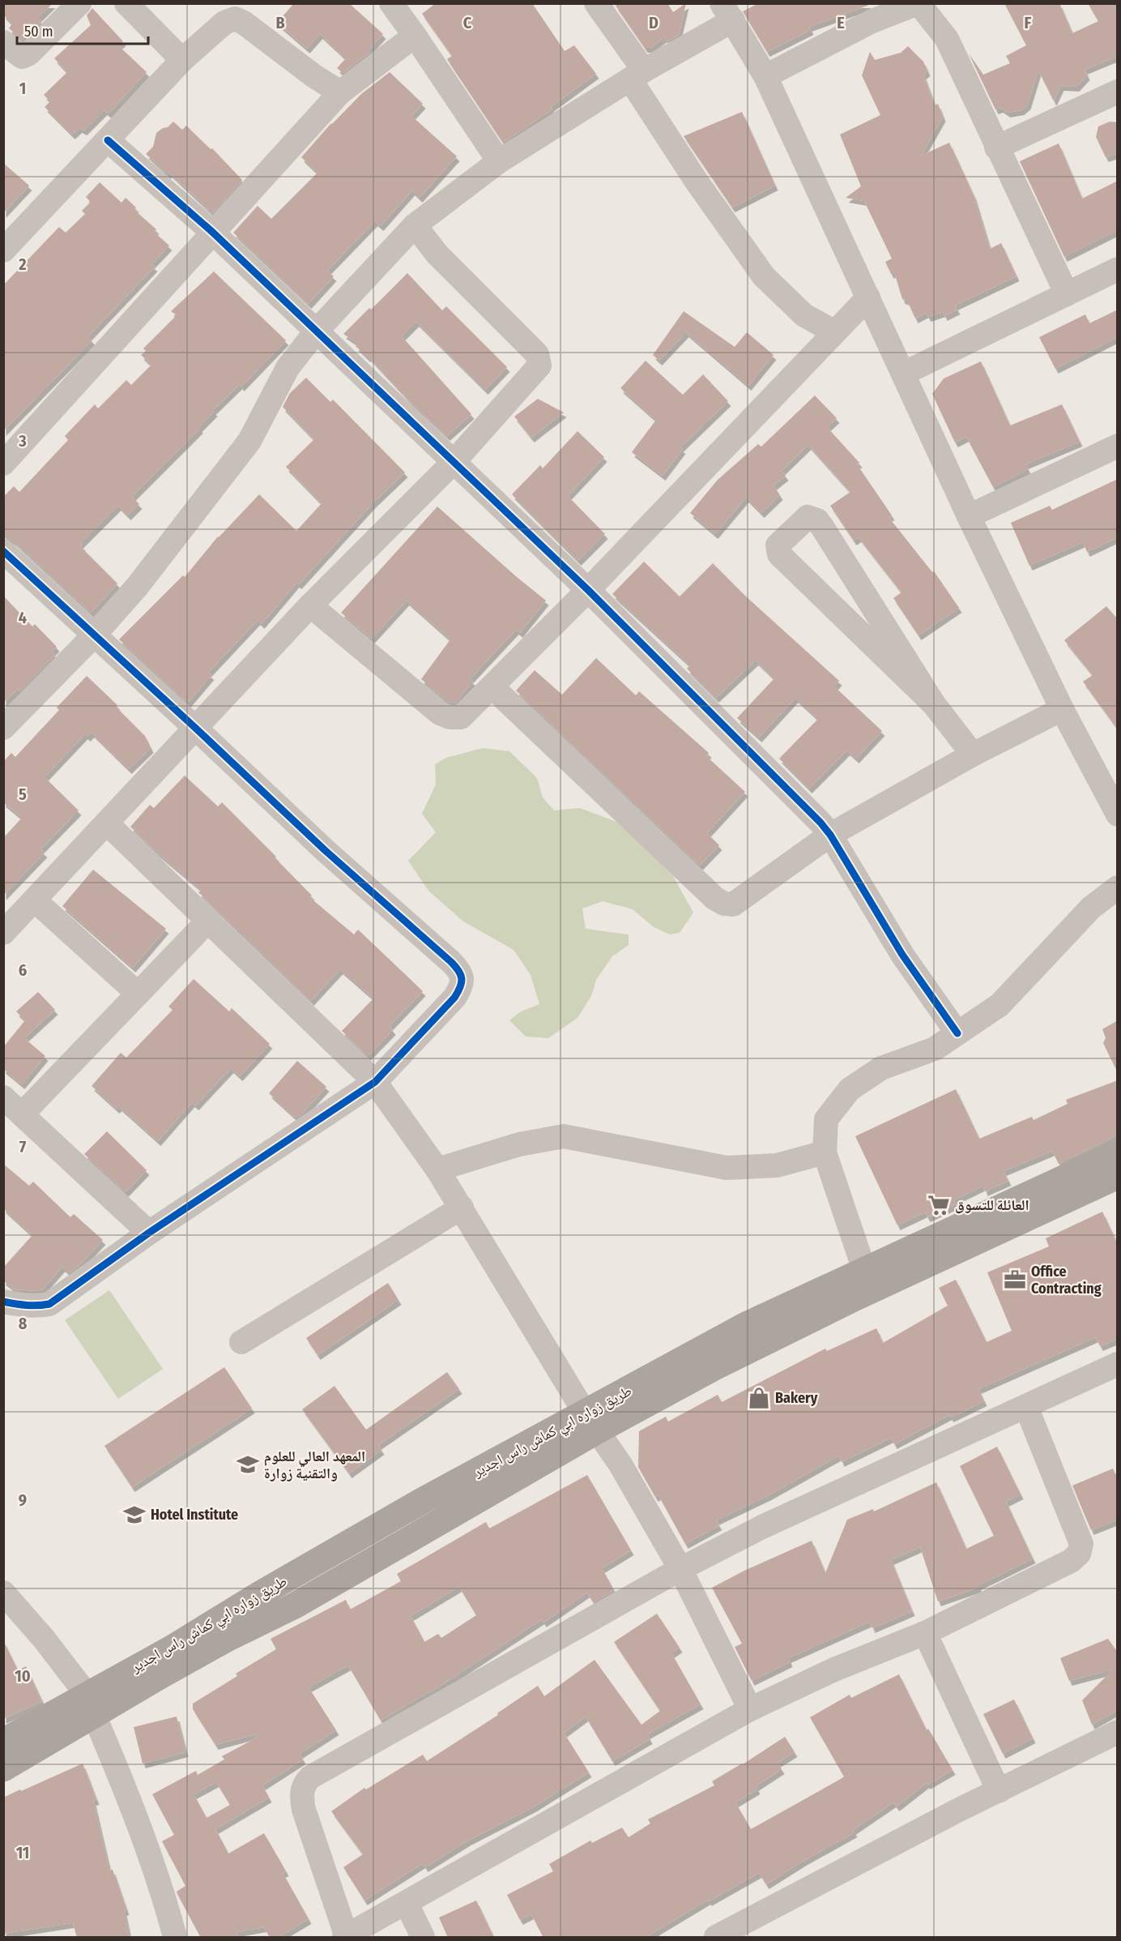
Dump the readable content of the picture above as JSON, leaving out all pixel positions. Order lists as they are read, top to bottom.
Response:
{
  "streets": {
    "main road": ["طريق زواره ابي كماش راس اجدير"]
  },
  "places": {
    "supermarket": ["العائلة للتسوق"],
    "office": ["Office Contracting"],
    "shop": ["Bakery"],
    "school or university": ["المعهد العالي للعلوم والتقنية زوارة", "Hotel Institute"]
  },
  "scale_bar": "50 m",
  "grid": {
    "columns": [
      "B",
      "C",
      "D",
      "E",
      "F"
    ],
    "rows": [
      "1",
      "2",
      "3",
      "4",
      "5",
      "6",
      "7",
      "8",
      "9",
      "10",
      "11"
    ]
  }
}
